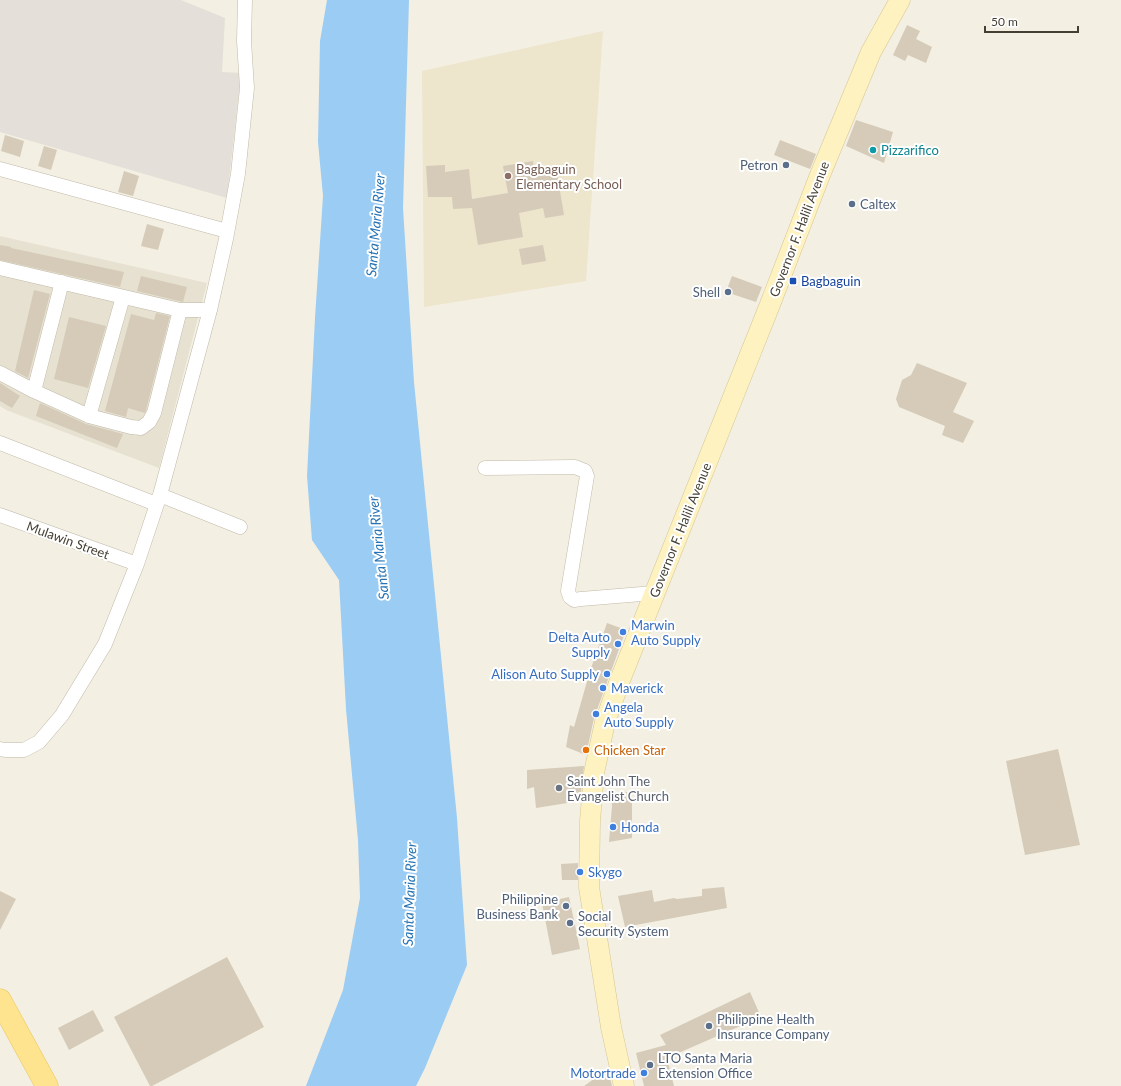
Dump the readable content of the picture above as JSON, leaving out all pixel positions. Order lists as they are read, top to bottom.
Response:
{
  "streets": {
    "main road": ["Governor F. Halili Avenue"],
    "street": ["Mulawin Street"]
  },
  "water": ["Santa Maria River"],
  "places": {
    "other": [
      "Pizzarifico",
      "Petron",
      "Bagbaguin Elementary School",
      "Caltex",
      "Shell",
      "Marwin Auto Supply",
      "Delta Auto Supply",
      "Alison Auto Supply",
      "Maverick",
      "Angela Auto Supply",
      "Chicken Star",
      "Saint John The Evangelist Church",
      "Honda",
      "Skygo",
      "Philippine Business Bank",
      "Social Security System",
      "Philippine Health Insurance Company",
      "LTO Santa Maria Extension Office",
      "Motortrade"
    ],
    "transit": ["Bagbaguin"]
  },
  "scale_bar": "50 m"
}
